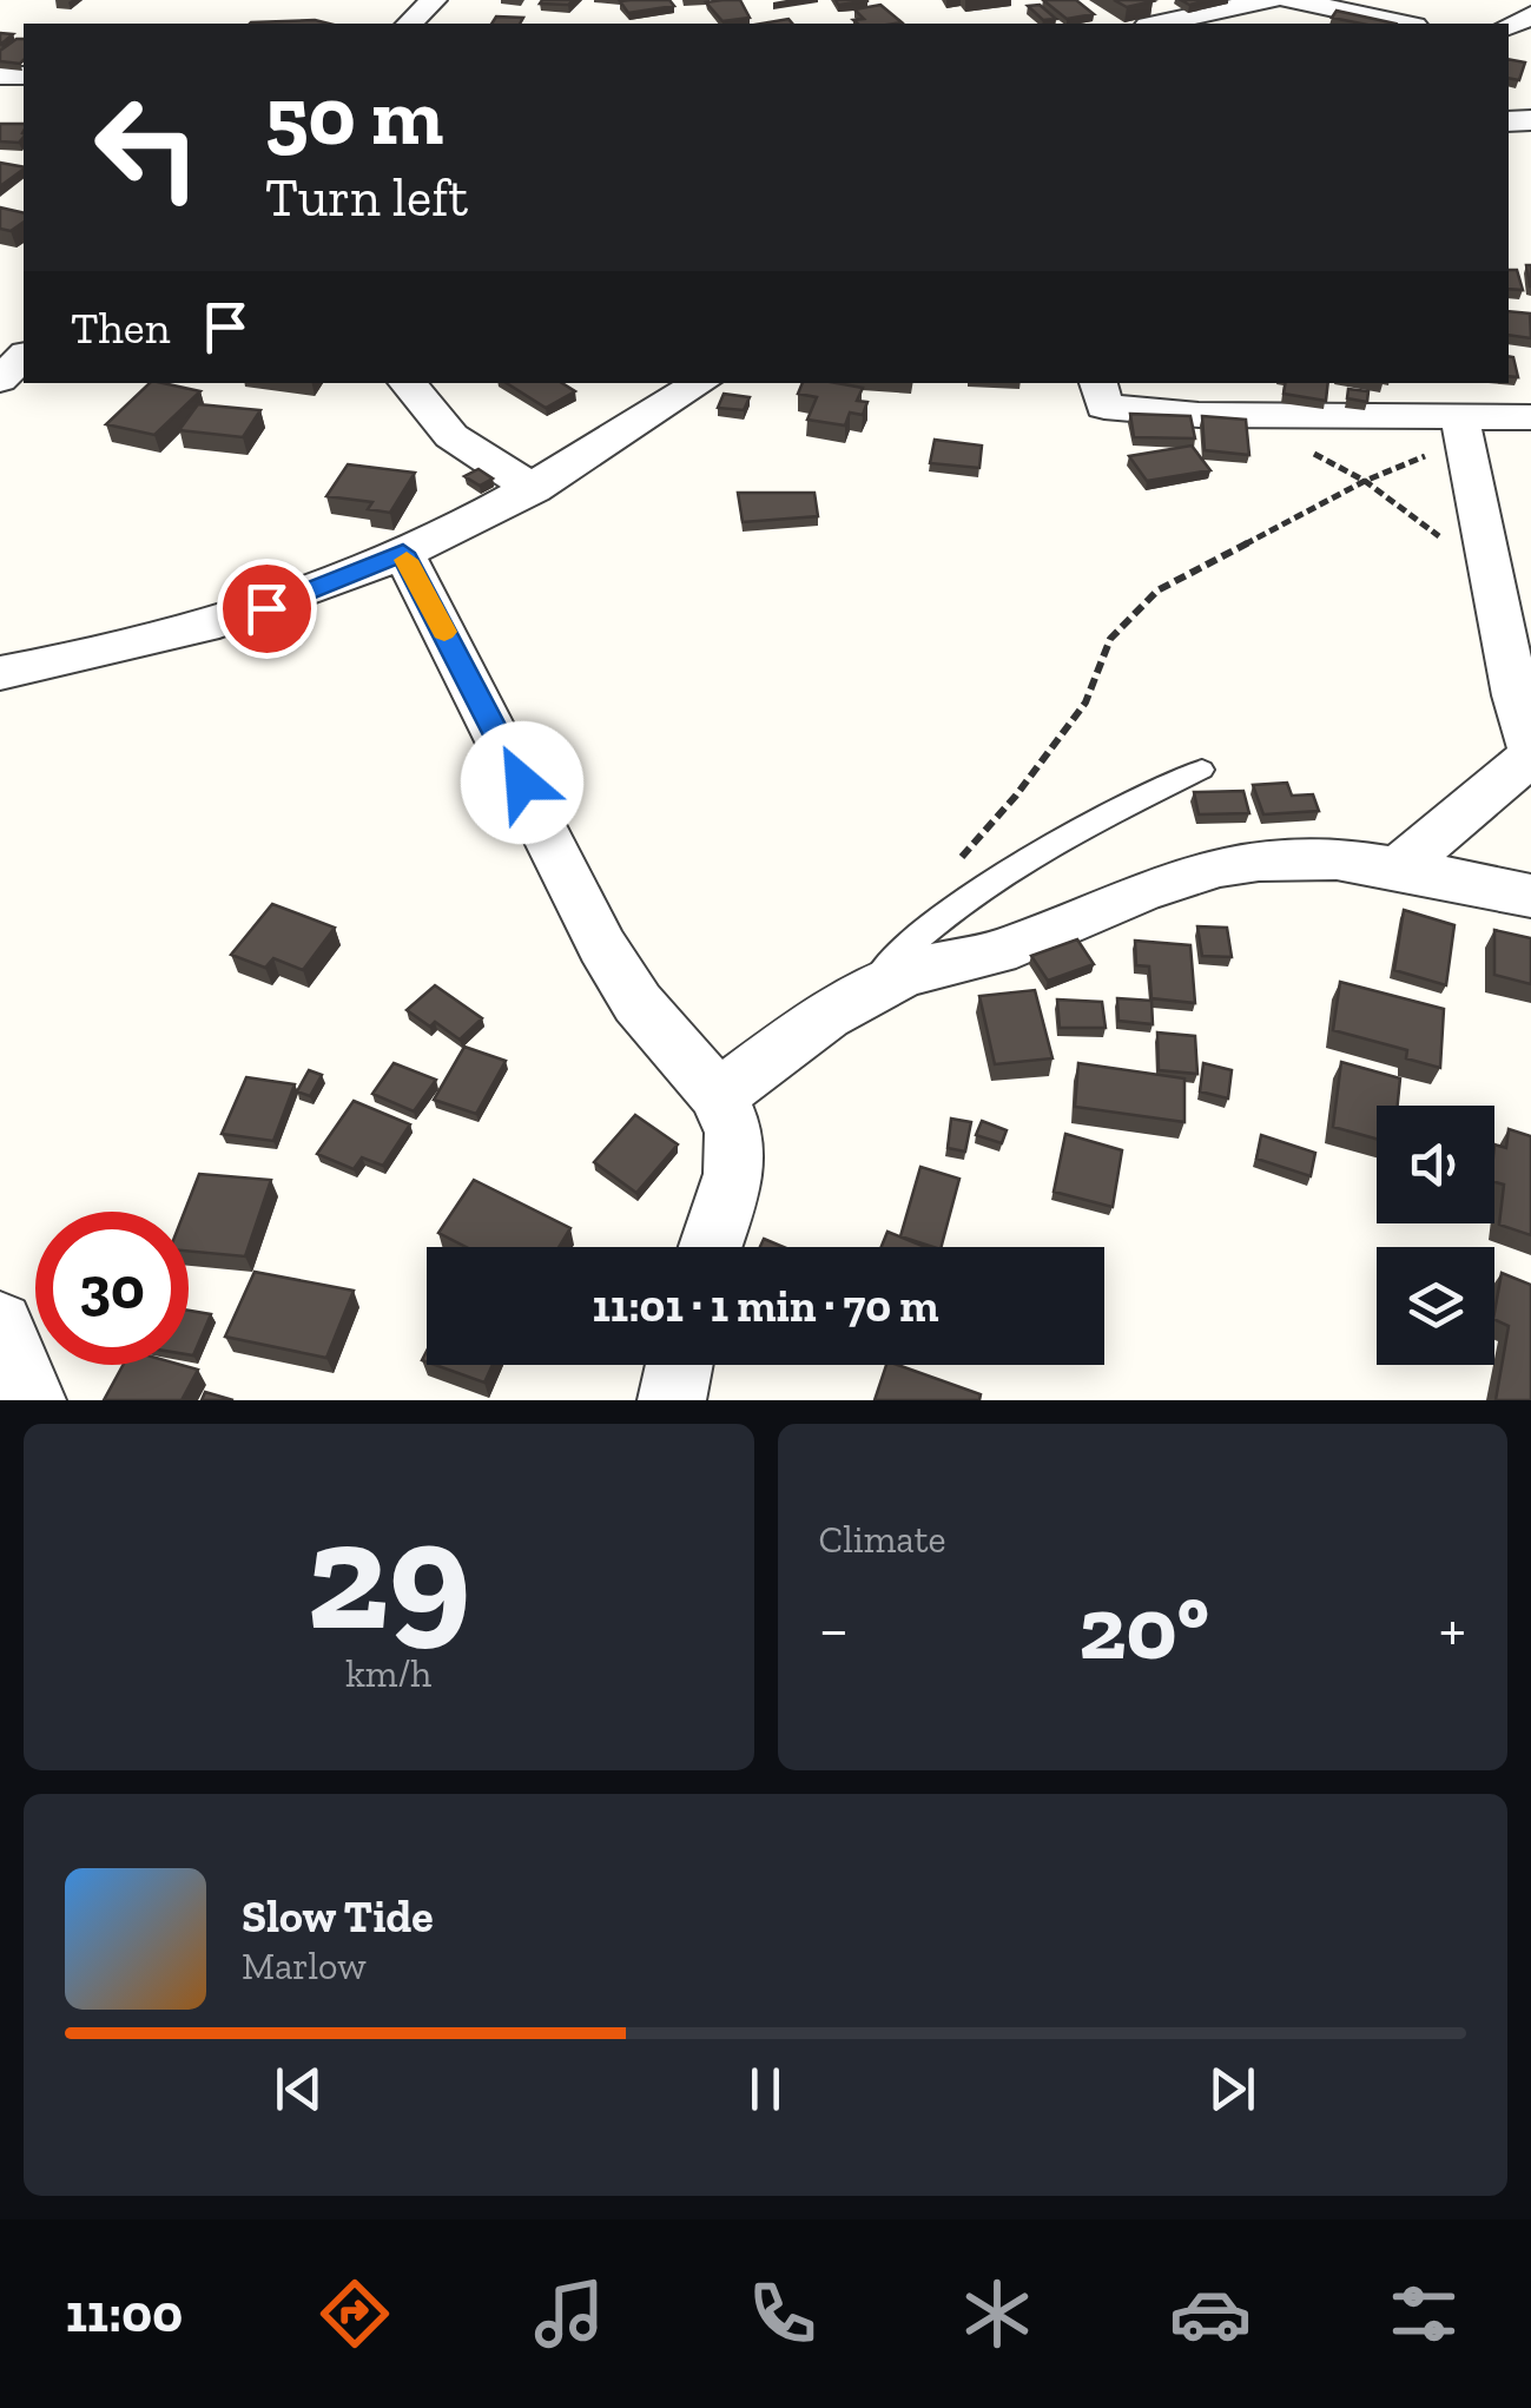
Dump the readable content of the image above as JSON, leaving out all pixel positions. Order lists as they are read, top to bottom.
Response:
{
  "page": {
    "turn": ["50 m", "Turn left"],
    "then": "Then",
    "limit": "30",
    "trip": "11:01 · 1 min · 70 m",
    "tile": [
      ["29", "km/h"],
      "Climate"
    ],
    "heat": ["−", "20°", "+"],
    "song": ["Slow Tide", "Marlow"],
    "tabs": "11:00"
  }
}
